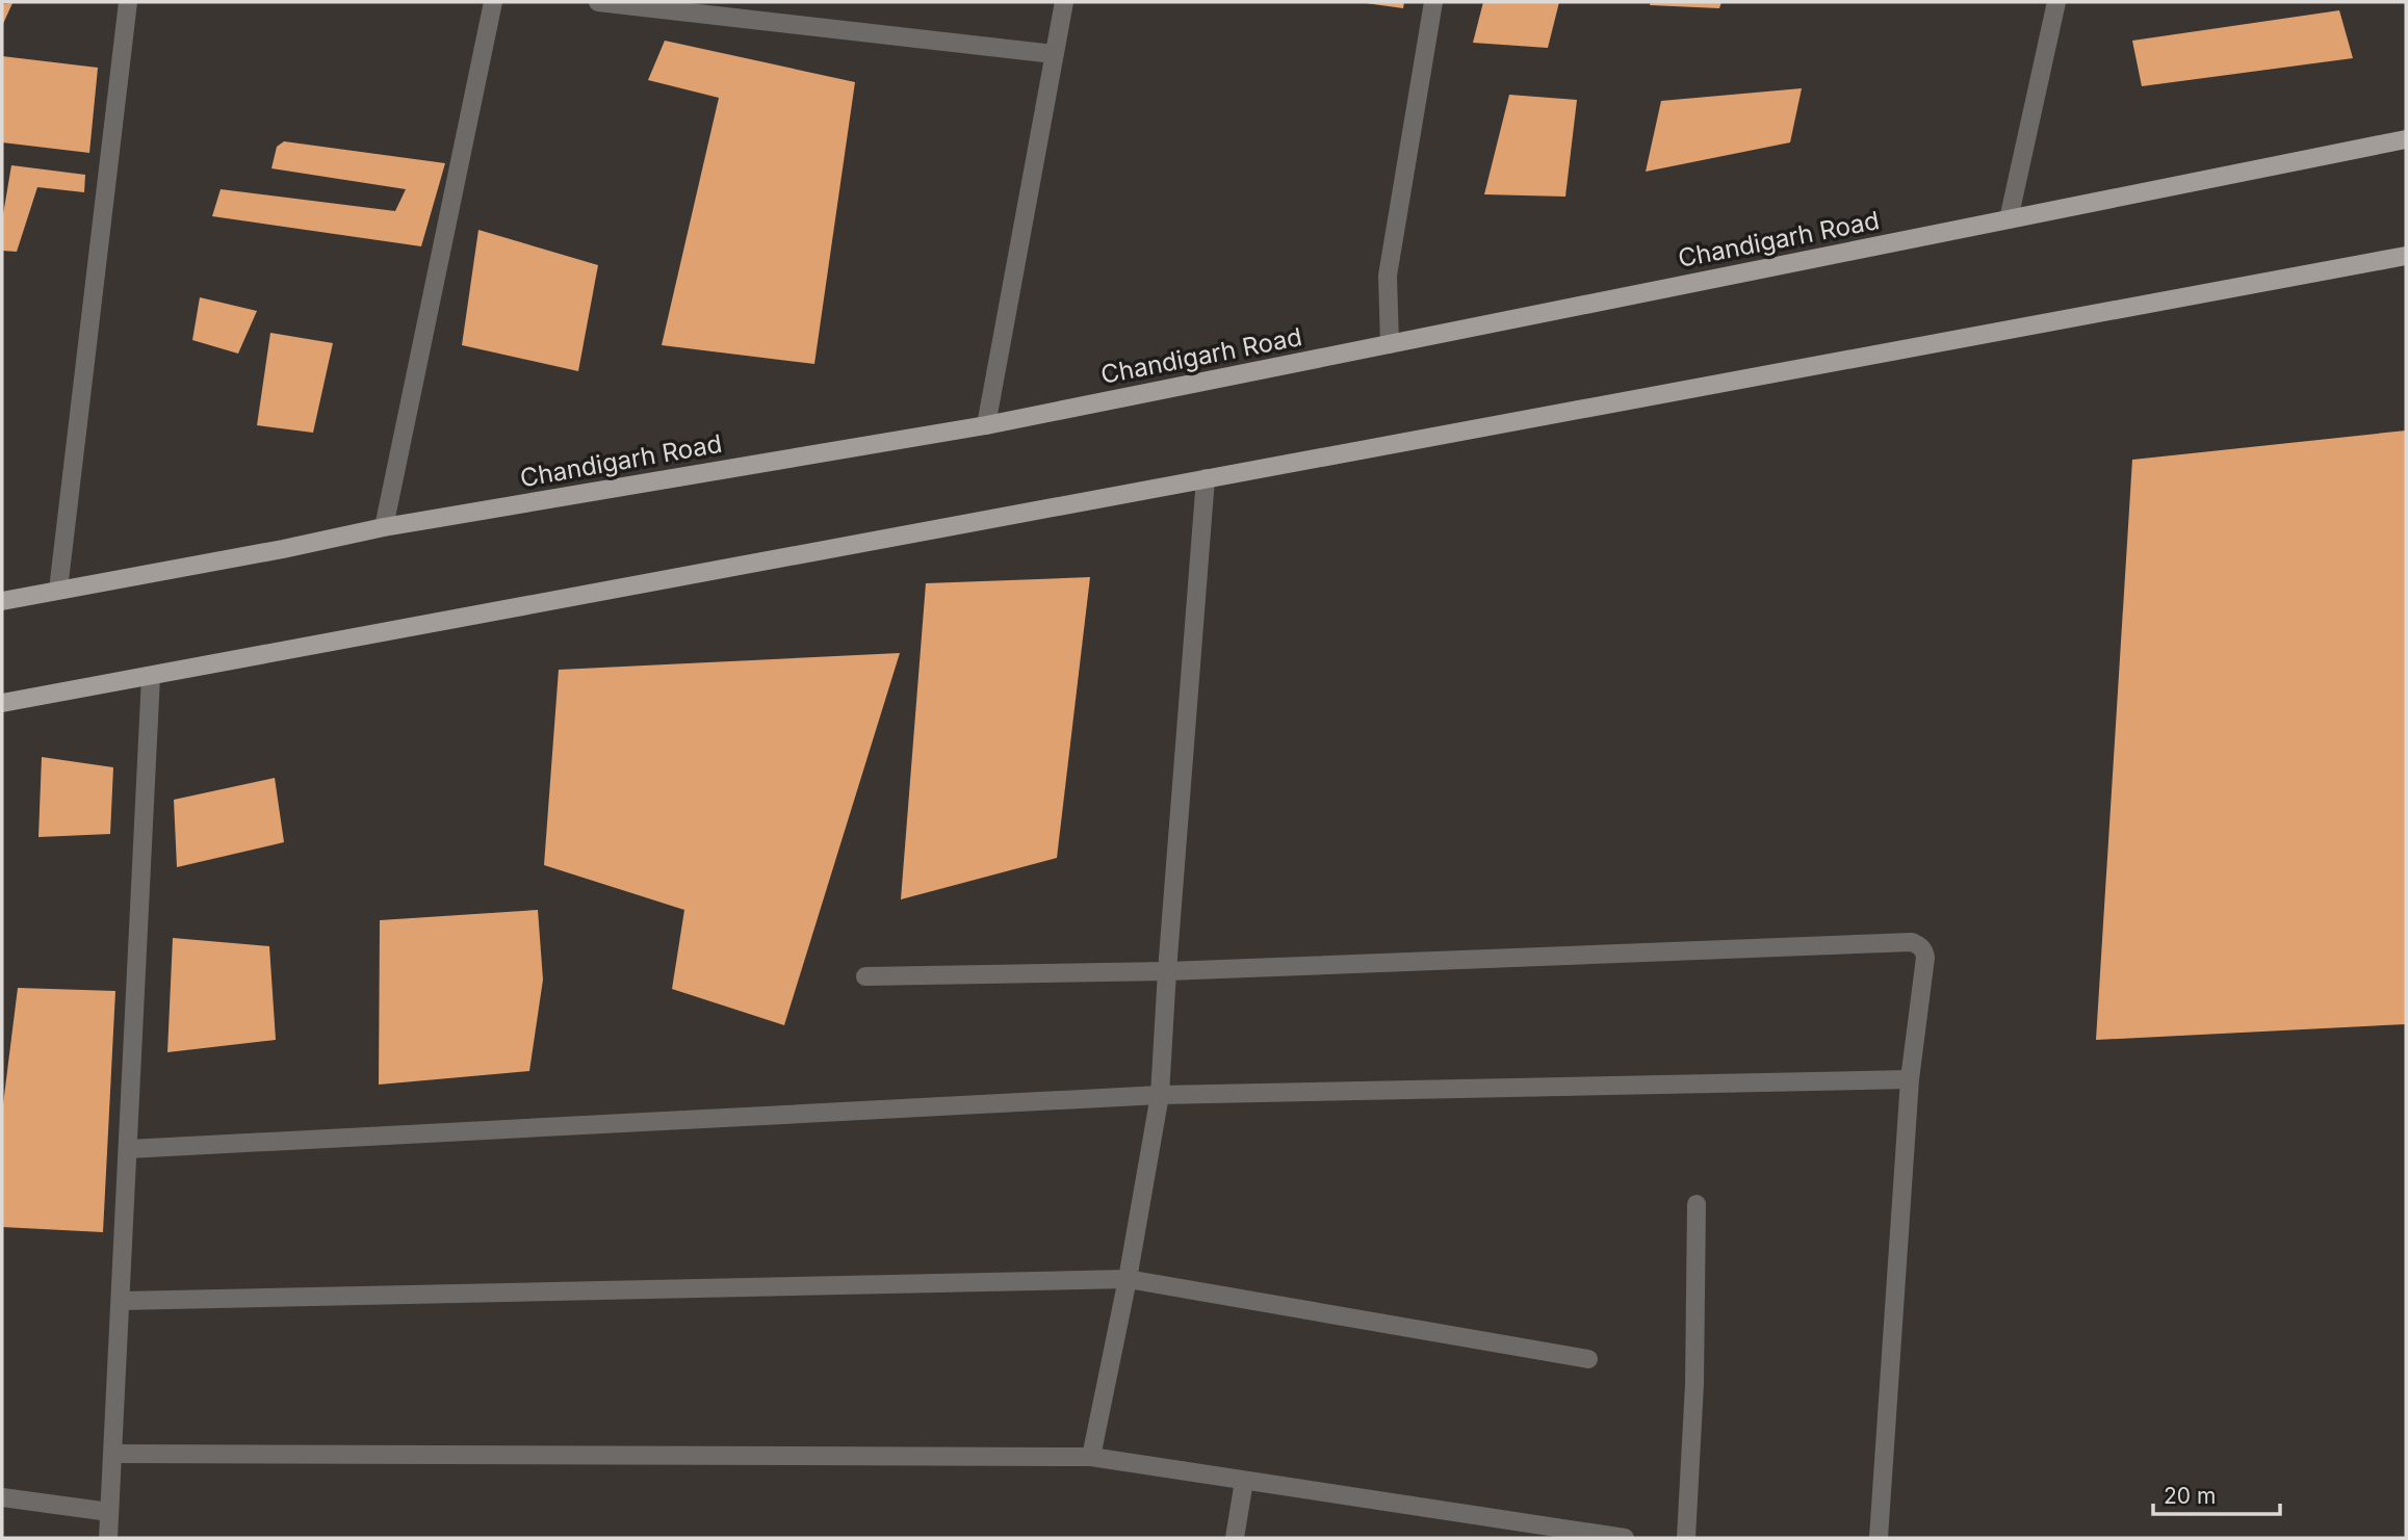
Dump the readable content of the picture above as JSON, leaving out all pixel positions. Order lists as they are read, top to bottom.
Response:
{
  "streets": {
    "main road": ["Chandigarh Road"]
  },
  "scale_bar": "20 m"
}
